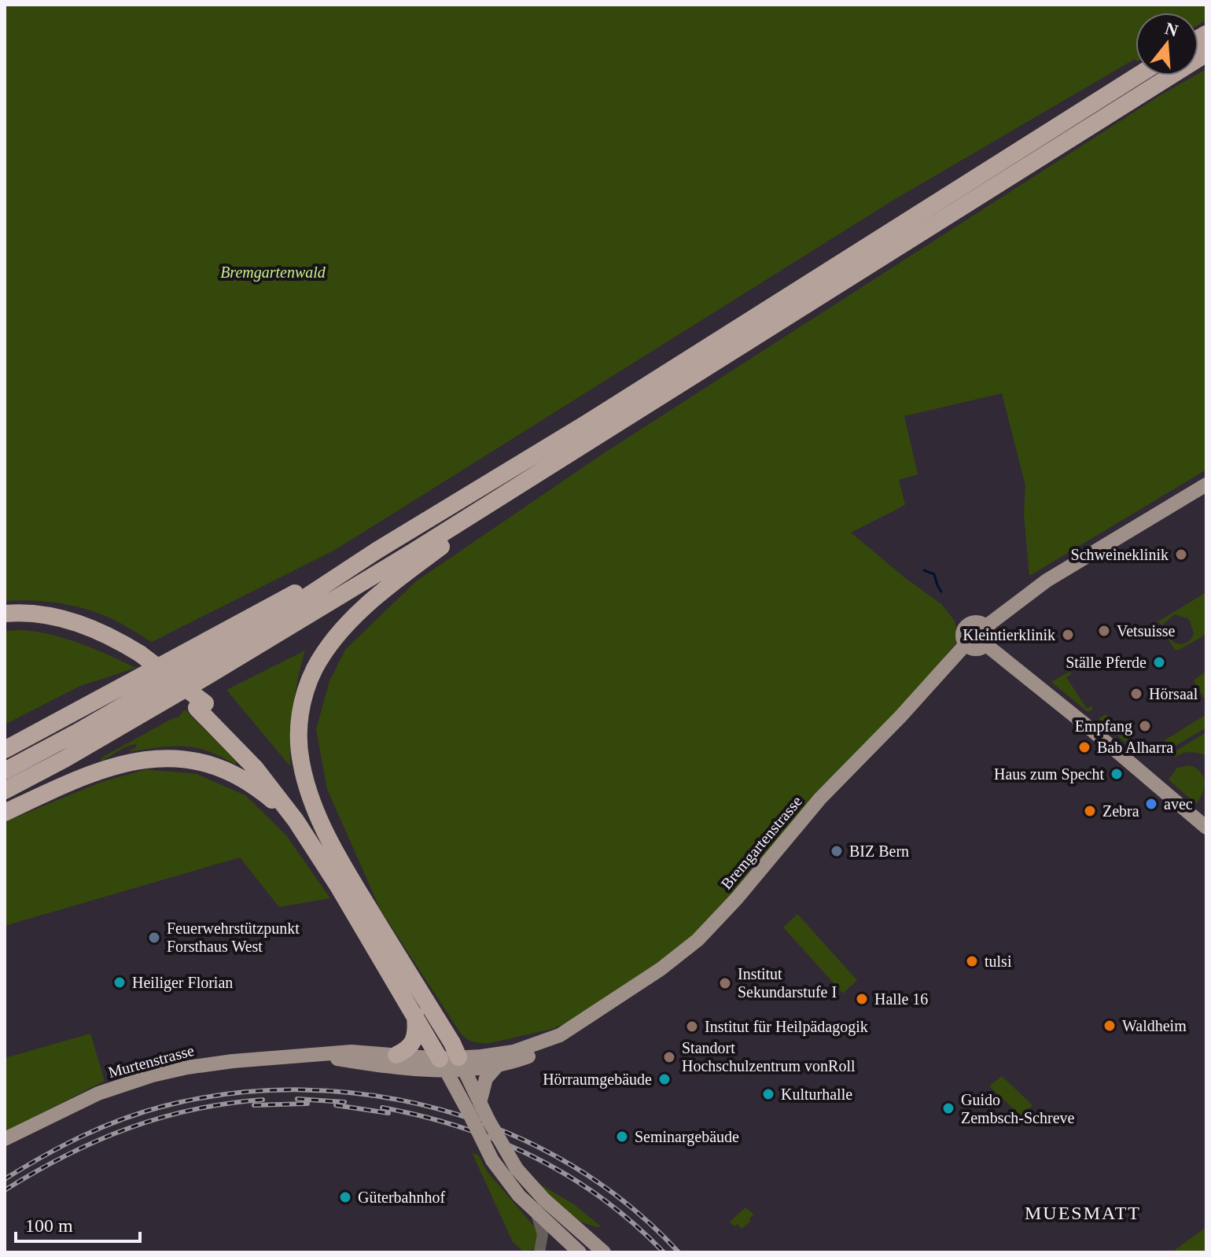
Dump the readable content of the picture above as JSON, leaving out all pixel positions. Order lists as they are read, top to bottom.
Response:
{
  "streets": {
    "main road": ["Bremgartenstrasse", "Murtenstrasse"]
  },
  "crossings": [
    ["Bremgartenstrasse", "Murtenstrasse"]
  ],
  "districts": ["MUESMATT"],
  "parks": ["Bremgartenwald"],
  "places": [
    "Schweineklinik",
    "Vetsuisse",
    "Kleintierklinik",
    "Ställe Pferde",
    "Hörsaal",
    "Empfang",
    "Bab Alharra",
    "Haus zum Specht",
    "avec",
    "Zebra",
    "BIZ Bern",
    "Feuerwehrstützpunkt Forsthaus West",
    "tulsi",
    "Heiliger Florian",
    "Institut Sekundarstufe I",
    "Halle 16",
    "Waldheim",
    "Institut für Heilpädagogik",
    "Standort Hochschulzentrum vonRoll",
    "Hörraumgebäude",
    "Kulturhalle",
    "Guido Zembsch-Schreve",
    "Seminargebäude",
    "Güterbahnhof"
  ],
  "scale_bar": "100 m",
  "north": "top"
}
